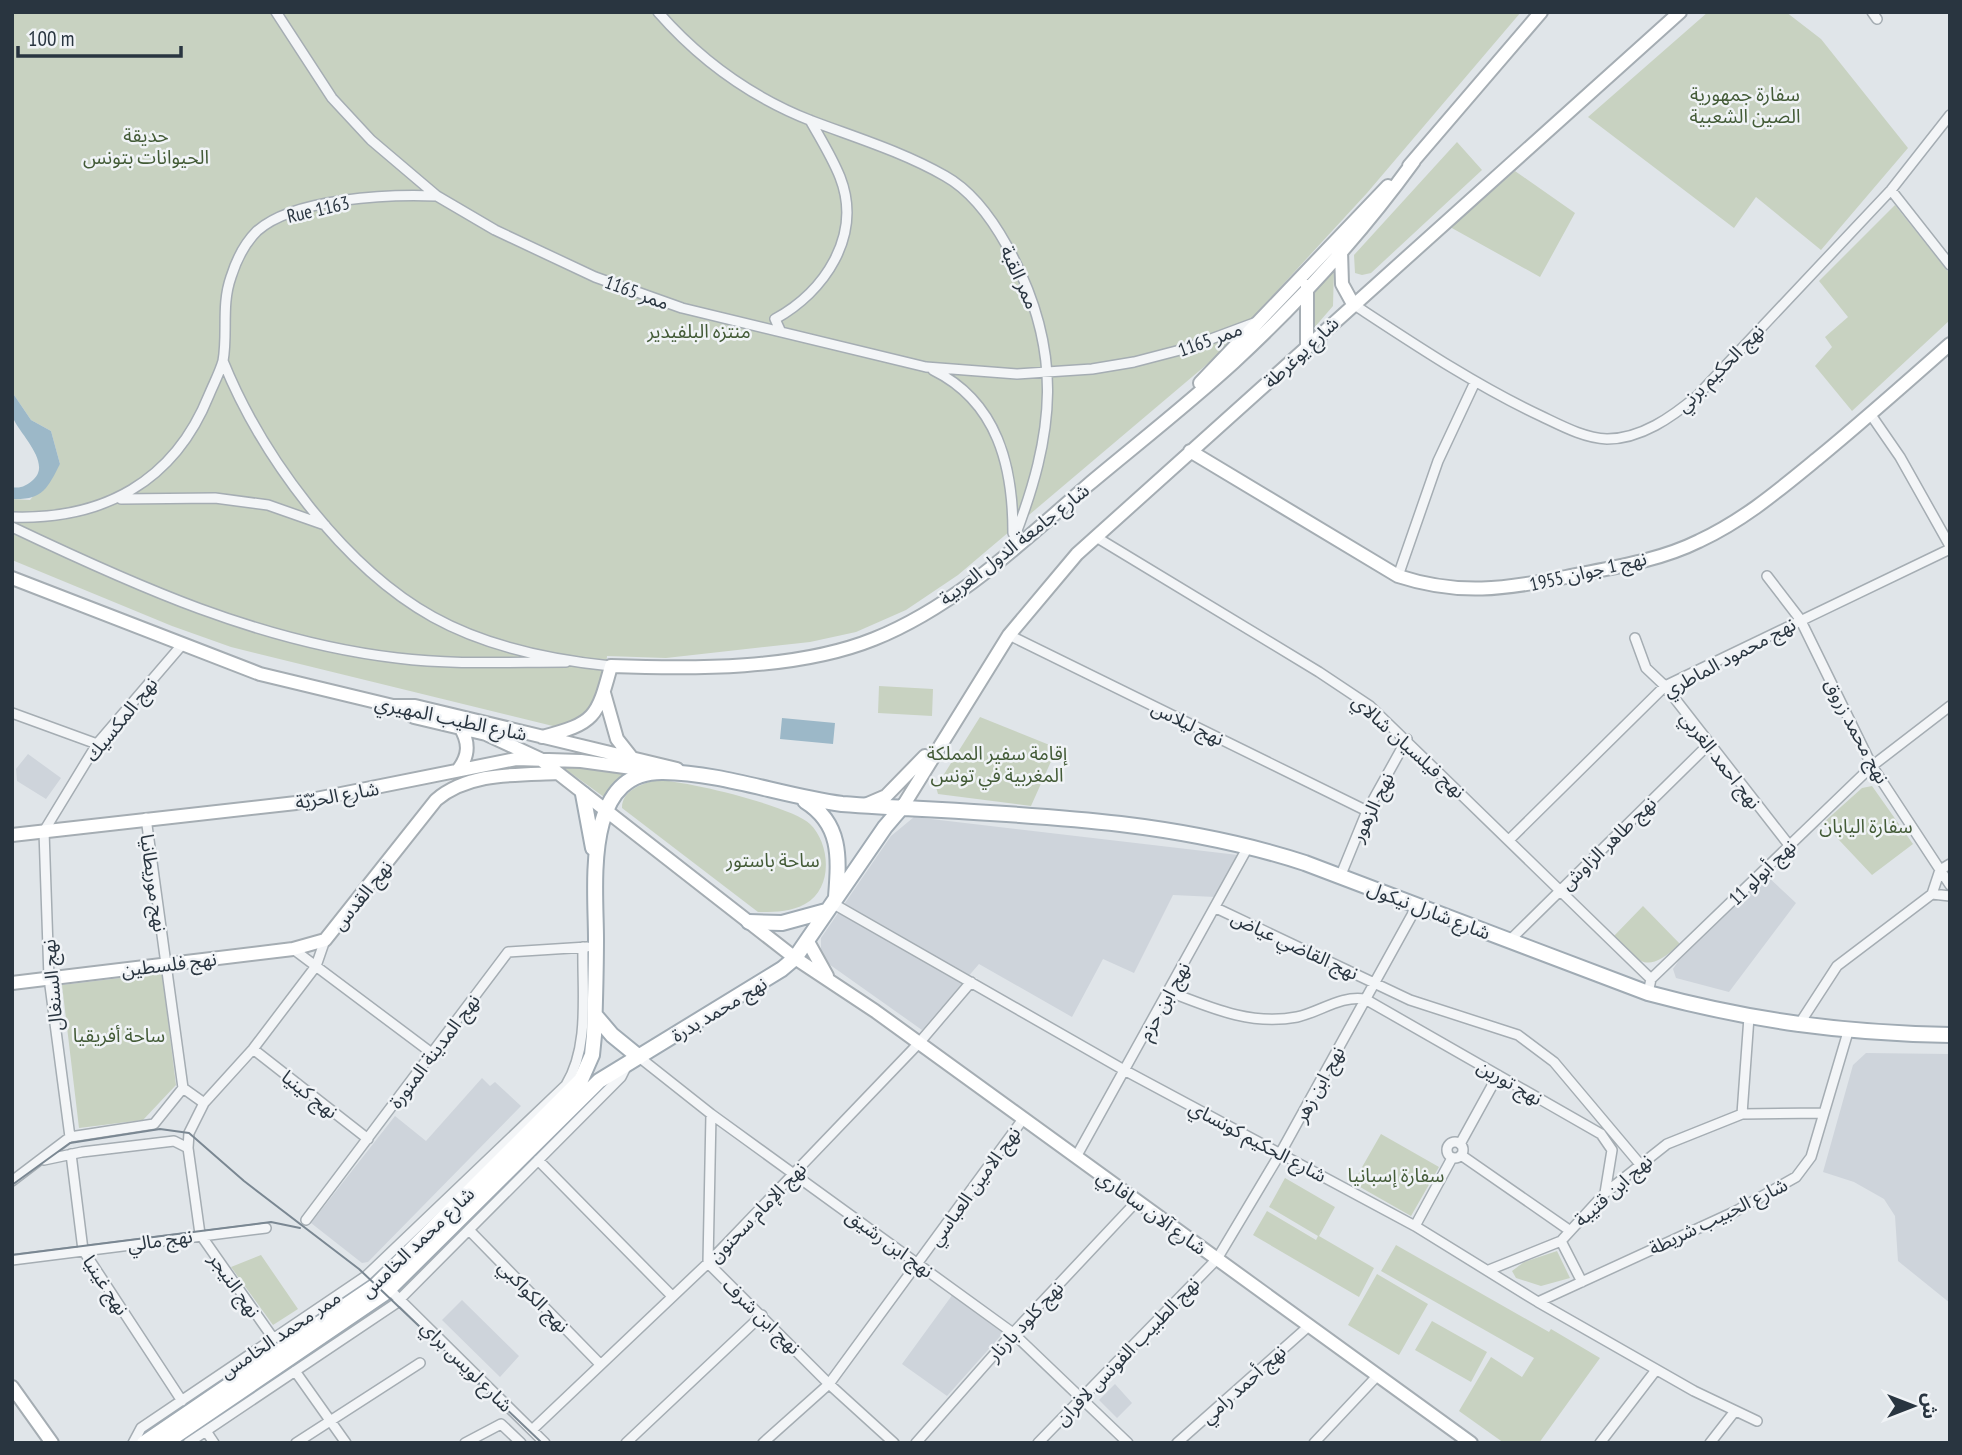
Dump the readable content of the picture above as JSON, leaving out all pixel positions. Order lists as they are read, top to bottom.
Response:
{
  "streets": {
    "main road": [
      "شارع يوغرطة",
      "شارع جامعة الدول العربية",
      "نهج 1 جوان 1955",
      "شارع الطيب المهيري",
      "شارع الحرّيّة",
      "نهج القدس",
      "شارع شارل نيكول",
      "نهج فلسطين",
      "نهج محمد بدرة",
      "شارع آلان سافاري",
      "شارع محمد الخامس"
    ],
    "street": [
      "Rue 1163",
      "ممر القبة",
      "ممر 1165",
      "نهج الحكيم برني",
      "نهج محمود الماطري",
      "نهج المكسيك",
      "نهج ليلاس",
      "نهج محمد زروق",
      "نهج فيلسيان شالاي",
      "نهج احمد الغربي",
      "نهج الزهور",
      "نهج طاهر الزاوش",
      "نهج أبولو 11",
      "نهج موريطانيا",
      "نهج القاضي عياض",
      "نهج السنغال",
      "نهج ابن حزم",
      "نهج المدينة المنورة",
      "نهج تورين",
      "نهج ابن زهر",
      "نهج كينيا",
      "شارع الحكيم كونساي",
      "نهج الامين العباسي",
      "نهج ابن قتيبة",
      "نهج الإمام سحنون",
      "شارع الحبيب شريطة",
      "نهج مالي",
      "نهج ابن رشيق",
      "نهج غينيا",
      "نهج النيجر",
      "نهج الكواكبي",
      "نهج ابن شرف",
      "نهج كلود بارنار",
      "ممر محمد الخامس",
      "نهج الطبيب الفونس لافران",
      "شارع لويس براي",
      "نهج أحمد رامي"
    ]
  },
  "crossings": [
    ["Rue 1163", "ممر 1165"],
    ["ممر القبة", "ممر 1165"],
    ["ممر القبة", "شارع جامعة الدول العربية"],
    ["ممر 1165", "شارع جامعة الدول العربية"],
    ["شارع يوغرطة", "نهج الحكيم برني"],
    ["شارع يوغرطة", "نهج 1 جوان 1955"],
    ["شارع يوغرطة", "شارع الطيب المهيري"],
    ["شارع يوغرطة", "نهج ليلاس"],
    ["شارع يوغرطة", "نهج فيلسيان شالاي"],
    ["شارع يوغرطة", "شارع شارل نيكول"],
    ["شارع يوغرطة", "نهج محمد بدرة"],
    ["نهج محمود الماطري", "نهج محمد زروق"],
    ["نهج محمود الماطري", "نهج فيلسيان شالاي"],
    ["نهج محمود الماطري", "نهج احمد الغربي"],
    ["شارع الطيب المهيري", "نهج المكسيك"],
    ["شارع الطيب المهيري", "شارع شارل نيكول"],
    ["شارع الطيب المهيري", "نهج محمد بدرة"],
    ["نهج المكسيك", "شارع الحرّيّة"],
    ["نهج المكسيك", "نهج السنغال"],
    ["نهج ليلاس", "نهج الزهور"],
    ["نهج محمد زروق", "نهج أبولو 11"],
    ["نهج فيلسيان شالاي", "نهج الزهور"],
    ["نهج فيلسيان شالاي", "نهج طاهر الزاوش"],
    ["نهج فيلسيان شالاي", "نهج أبولو 11"],
    ["نهج فيلسيان شالاي", "شارع شارل نيكول"],
    ["نهج احمد الغربي", "نهج طاهر الزاوش"],
    ["نهج احمد الغربي", "نهج أبولو 11"],
    ["شارع الحرّيّة", "نهج موريطانيا"],
    ["شارع الحرّيّة", "نهج السنغال"],
    ["شارع الحرّيّة", "شارع آلان سافاري"],
    ["نهج الزهور", "شارع شارل نيكول"],
    ["نهج طاهر الزاوش", "شارع شارل نيكول"],
    ["نهج أبولو 11", "شارع شارل نيكول"],
    ["نهج موريطانيا", "نهج فلسطين"],
    ["نهج القدس", "نهج فلسطين"],
    ["نهج القدس", "نهج كينيا"],
    ["نهج القدس", "شارع آلان سافاري"],
    ["نهج القدس", "نهج النيجر"],
    ["شارع شارل نيكول", "نهج ابن حزم"],
    ["شارع شارل نيكول", "نهج محمد بدرة"],
    ["شارع شارل نيكول", "نهج ابن زهر"],
    ["شارع شارل نيكول", "شارع الحبيب شريطة"],
    ["نهج القاضي عياض", "نهج ابن حزم"],
    ["نهج القاضي عياض", "نهج تورين"],
    ["نهج القاضي عياض", "نهج ابن زهر"],
    ["نهج فلسطين", "نهج السنغال"],
    ["نهج ابن حزم", "شارع الحكيم كونساي"],
    ["نهج ابن حزم", "شارع آلان سافاري"],
    ["نهج محمد بدرة", "شارع الحكيم كونساي"],
    ["نهج محمد بدرة", "شارع آلان سافاري"],
    ["نهج محمد بدرة", "شارع محمد الخامس"],
    ["نهج محمد بدرة", "نهج ابن رشيق"],
    ["نهج محمد بدرة", "ممر محمد الخامس"],
    ["نهج المدينة المنورة", "نهج كينيا"],
    ["نهج المدينة المنورة", "شارع محمد الخامس"],
    ["نهج المدينة المنورة", "ممر محمد الخامس"],
    ["نهج تورين", "نهج ابن زهر"],
    ["نهج تورين", "نهج ابن قتيبة"],
    ["نهج ابن زهر", "شارع الحكيم كونساي"],
    ["نهج ابن زهر", "شارع آلان سافاري"],
    ["نهج ابن زهر", "نهج الطبيب الفونس لافران"],
    ["شارع الحكيم كونساي", "نهج ابن قتيبة"],
    ["شارع الحكيم كونساي", "نهج الإمام سحنون"],
    ["شارع الحكيم كونساي", "شارع الحبيب شريطة"],
    ["نهج الامين العباسي", "شارع آلان سافاري"],
    ["نهج الامين العباسي", "نهج ابن رشيق"],
    ["نهج الامين العباسي", "نهج ابن شرف"],
    ["نهج ابن قتيبة", "شارع الحبيب شريطة"],
    ["نهج الإمام سحنون", "شارع آلان سافاري"],
    ["نهج الإمام سحنون", "نهج ابن رشيق"],
    ["نهج الإمام سحنون", "نهج الكواكبي"],
    ["نهج الإمام سحنون", "نهج ابن شرف"],
    ["نهج الإمام سحنون", "شارع لويس براي"],
    ["شارع آلان سافاري", "نهج كلود بارنار"],
    ["شارع آلان سافاري", "نهج الطبيب الفونس لافران"],
    ["شارع آلان سافاري", "نهج أحمد رامي"],
    ["نهج مالي", "نهج غينيا"],
    ["نهج مالي", "نهج النيجر"],
    ["شارع محمد الخامس", "نهج ابن رشيق"],
    ["شارع محمد الخامس", "ممر محمد الخامس"],
    ["شارع محمد الخامس", "شارع لويس براي"],
    ["نهج ابن رشيق", "نهج ابن شرف"],
    ["نهج ابن رشيق", "نهج كلود بارنار"],
    ["نهج ابن رشيق", "ممر محمد الخامس"],
    ["نهج ابن رشيق", "نهج الطبيب الفونس لافران"],
    ["نهج غينيا", "ممر محمد الخامس"],
    ["نهج النيجر", "ممر محمد الخامس"],
    ["نهج الكواكبي", "ممر محمد الخامس"],
    ["ممر محمد الخامس", "شارع لويس براي"]
  ],
  "parks": [
    "سفارة جمهورية الصين الشعبية",
    "حديقة الحيوانات بتونس",
    "منتزه البلفيدير",
    "إقامة سفير المملكة المغربية في تونس",
    "سفارة اليابان",
    "ساحة باستور",
    "ساحة أفريقيا",
    "سفارة إسبانيا"
  ],
  "scale_bar": "100 m",
  "north": "right"
}
